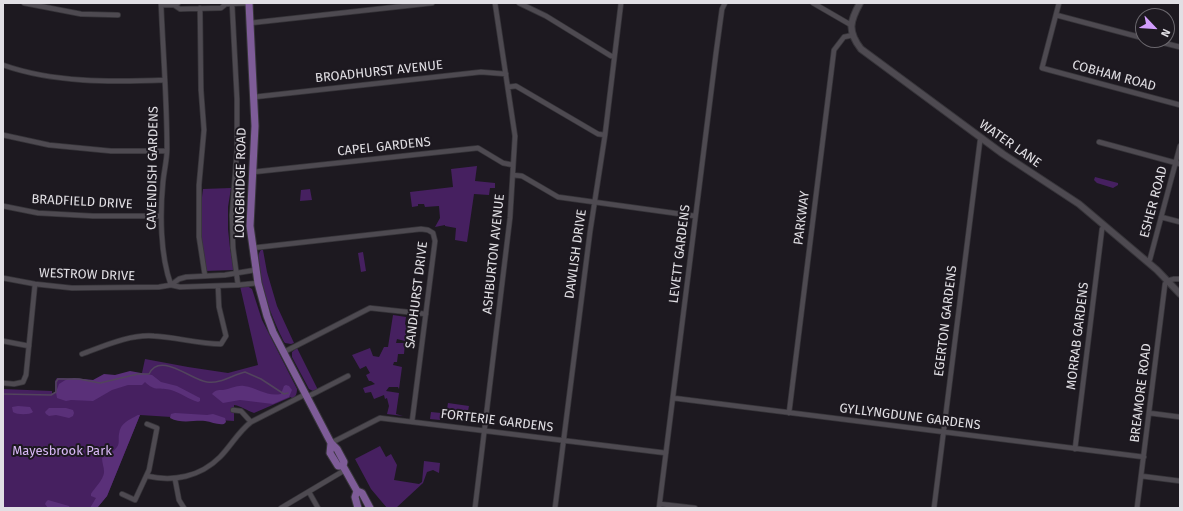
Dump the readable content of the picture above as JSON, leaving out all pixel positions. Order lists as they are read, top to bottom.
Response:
{
  "streets": {
    "main road": ["LONGBRIDGE ROAD"],
    "street": [
      "BROADHURST AVENUE",
      "COBHAM ROAD",
      "WATER LANE",
      "CAPEL GARDENS",
      "CAVENDISH GARDENS",
      "BRADFIELD DRIVE",
      "ESHER ROAD",
      "PARKWAY",
      "ASHBURTON AVENUE",
      "DAWLISH DRIVE",
      "LEVETT GARDENS",
      "WESTROW DRIVE",
      "SANDHURST DRIVE",
      "EGERTON GARDENS",
      "MORRAB GARDENS",
      "BREAMORE ROAD",
      "GYLLYNGDUNE GARDENS",
      "FORTERIE GARDENS"
    ]
  },
  "crossings": [
    ["BROADHURST AVENUE", "LONGBRIDGE ROAD"],
    ["BROADHURST AVENUE", "ASHBURTON AVENUE"],
    ["WATER LANE", "ESHER ROAD"],
    ["WATER LANE", "PARKWAY"],
    ["WATER LANE", "EGERTON GARDENS"],
    ["WATER LANE", "MORRAB GARDENS"],
    ["WATER LANE", "BREAMORE ROAD"],
    ["CAPEL GARDENS", "LONGBRIDGE ROAD"],
    ["CAPEL GARDENS", "ASHBURTON AVENUE"],
    ["CAVENDISH GARDENS", "BRADFIELD DRIVE"],
    ["CAVENDISH GARDENS", "WESTROW DRIVE"],
    ["LONGBRIDGE ROAD", "WESTROW DRIVE"],
    ["LONGBRIDGE ROAD", "SANDHURST DRIVE"],
    ["LONGBRIDGE ROAD", "FORTERIE GARDENS"],
    ["PARKWAY", "GYLLYNGDUNE GARDENS"],
    ["ASHBURTON AVENUE", "FORTERIE GARDENS"],
    ["DAWLISH DRIVE", "FORTERIE GARDENS"],
    ["LEVETT GARDENS", "GYLLYNGDUNE GARDENS"],
    ["LEVETT GARDENS", "FORTERIE GARDENS"],
    ["SANDHURST DRIVE", "FORTERIE GARDENS"],
    ["EGERTON GARDENS", "GYLLYNGDUNE GARDENS"],
    ["MORRAB GARDENS", "GYLLYNGDUNE GARDENS"],
    ["BREAMORE ROAD", "GYLLYNGDUNE GARDENS"]
  ],
  "parks": ["Mayesbrook Park"],
  "north": "bottom right"
}
